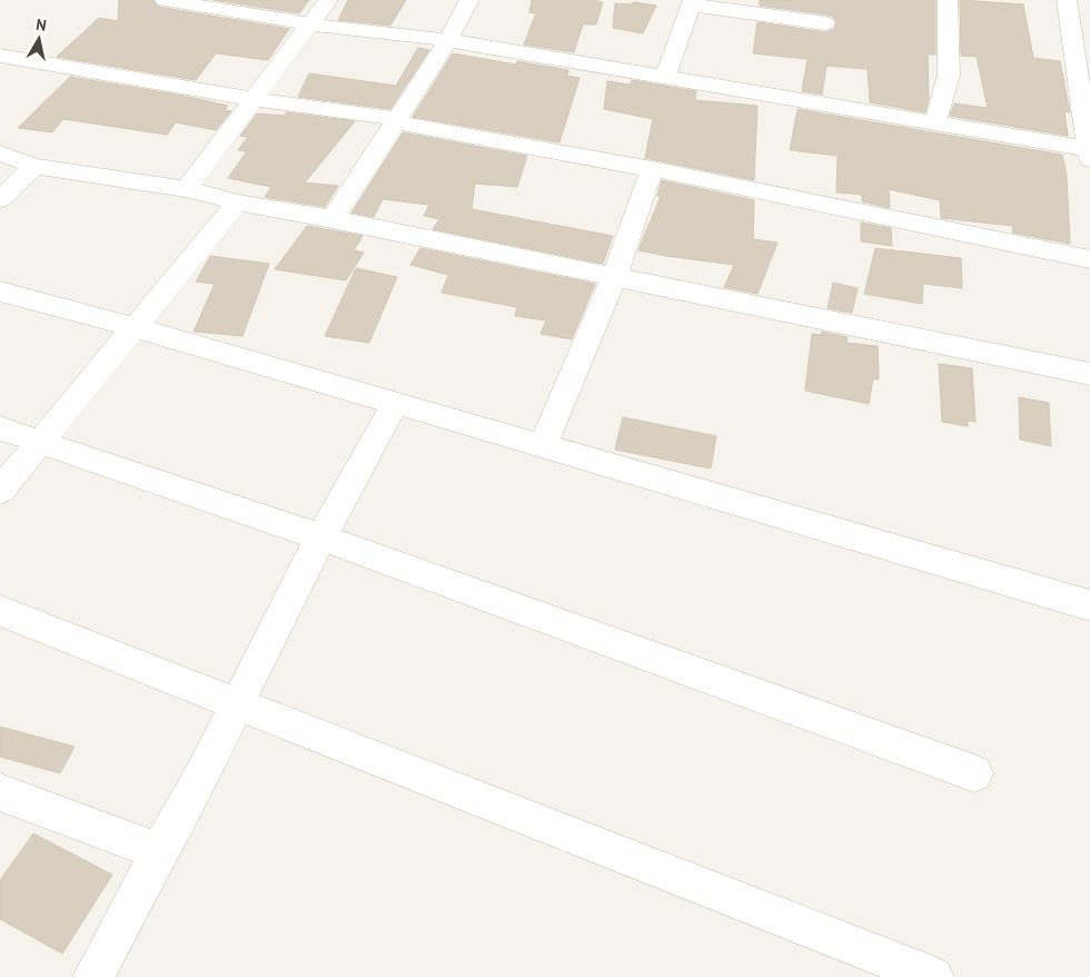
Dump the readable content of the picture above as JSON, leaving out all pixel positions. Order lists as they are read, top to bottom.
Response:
{
  "north": "top"
}
